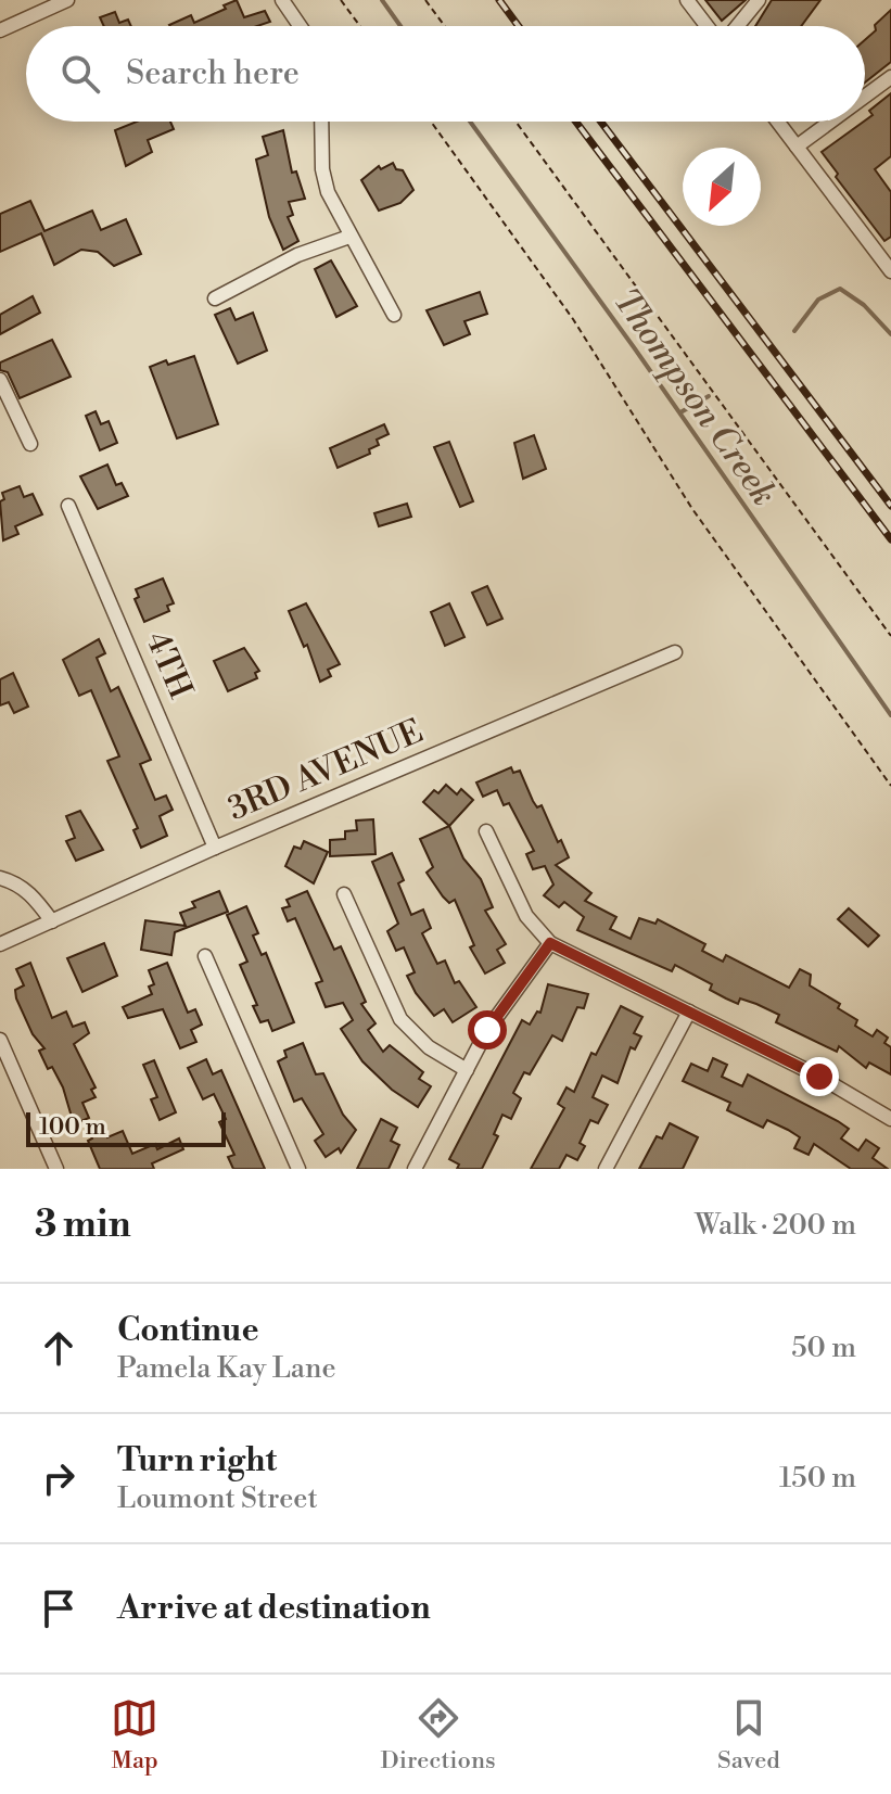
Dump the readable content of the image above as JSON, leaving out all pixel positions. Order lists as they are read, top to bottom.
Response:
{
  "streets": {
    "street": ["4TH", "3RD AVENUE"]
  },
  "crossings": [
    ["4TH", "3RD AVENUE"]
  ],
  "water": ["Thompson Creek"],
  "scale_bar": "100 m",
  "north": "bottom left",
  "page": {
    "search": "Search here",
    "scale": "100 m",
    "heading": ["3 min", "Walk · 200 m"],
    "list": [
      ["Continue", "Pamela Kay Lane", "50 m"],
      ["Turn right", "Loumont Street", "150 m"],
      "Arrive at destination"
    ],
    "nav": ["Map", "Directions", "Saved"]
  }
}
